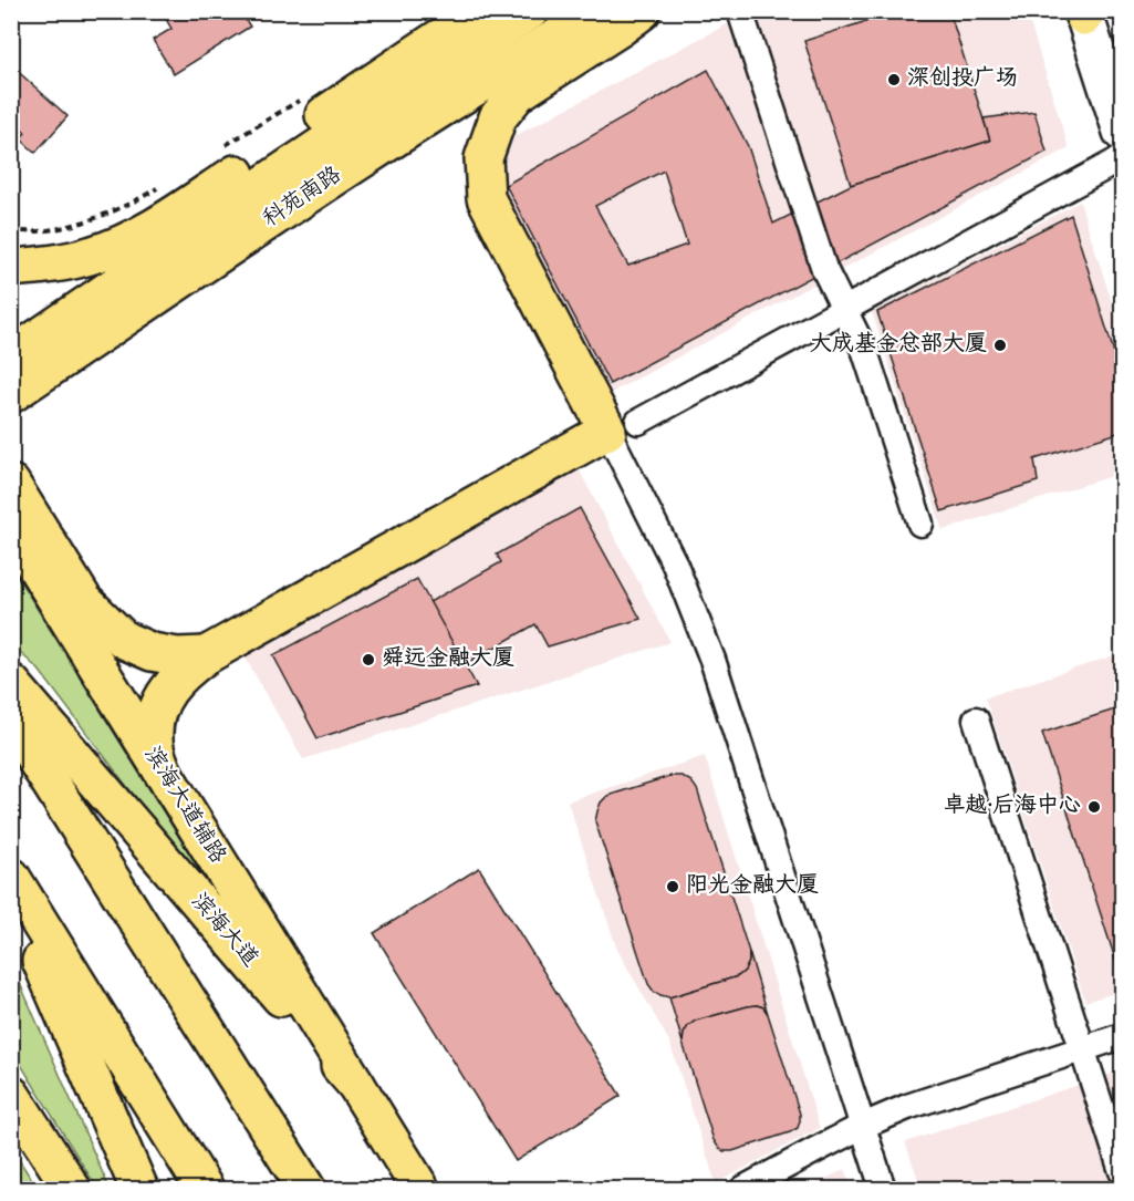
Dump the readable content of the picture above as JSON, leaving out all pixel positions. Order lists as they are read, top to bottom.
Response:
{
  "streets": {
    "main road": ["科苑南路", "滨海大道辅路", "滨海大道"]
  },
  "crossings": [
    ["滨海大道辅路", "滨海大道"]
  ],
  "places": [
    "深创投广场",
    "大成基金总部大厦",
    "舜远金融大厦",
    "卓越·后海中心",
    "阳光金融大厦"
  ]
}
